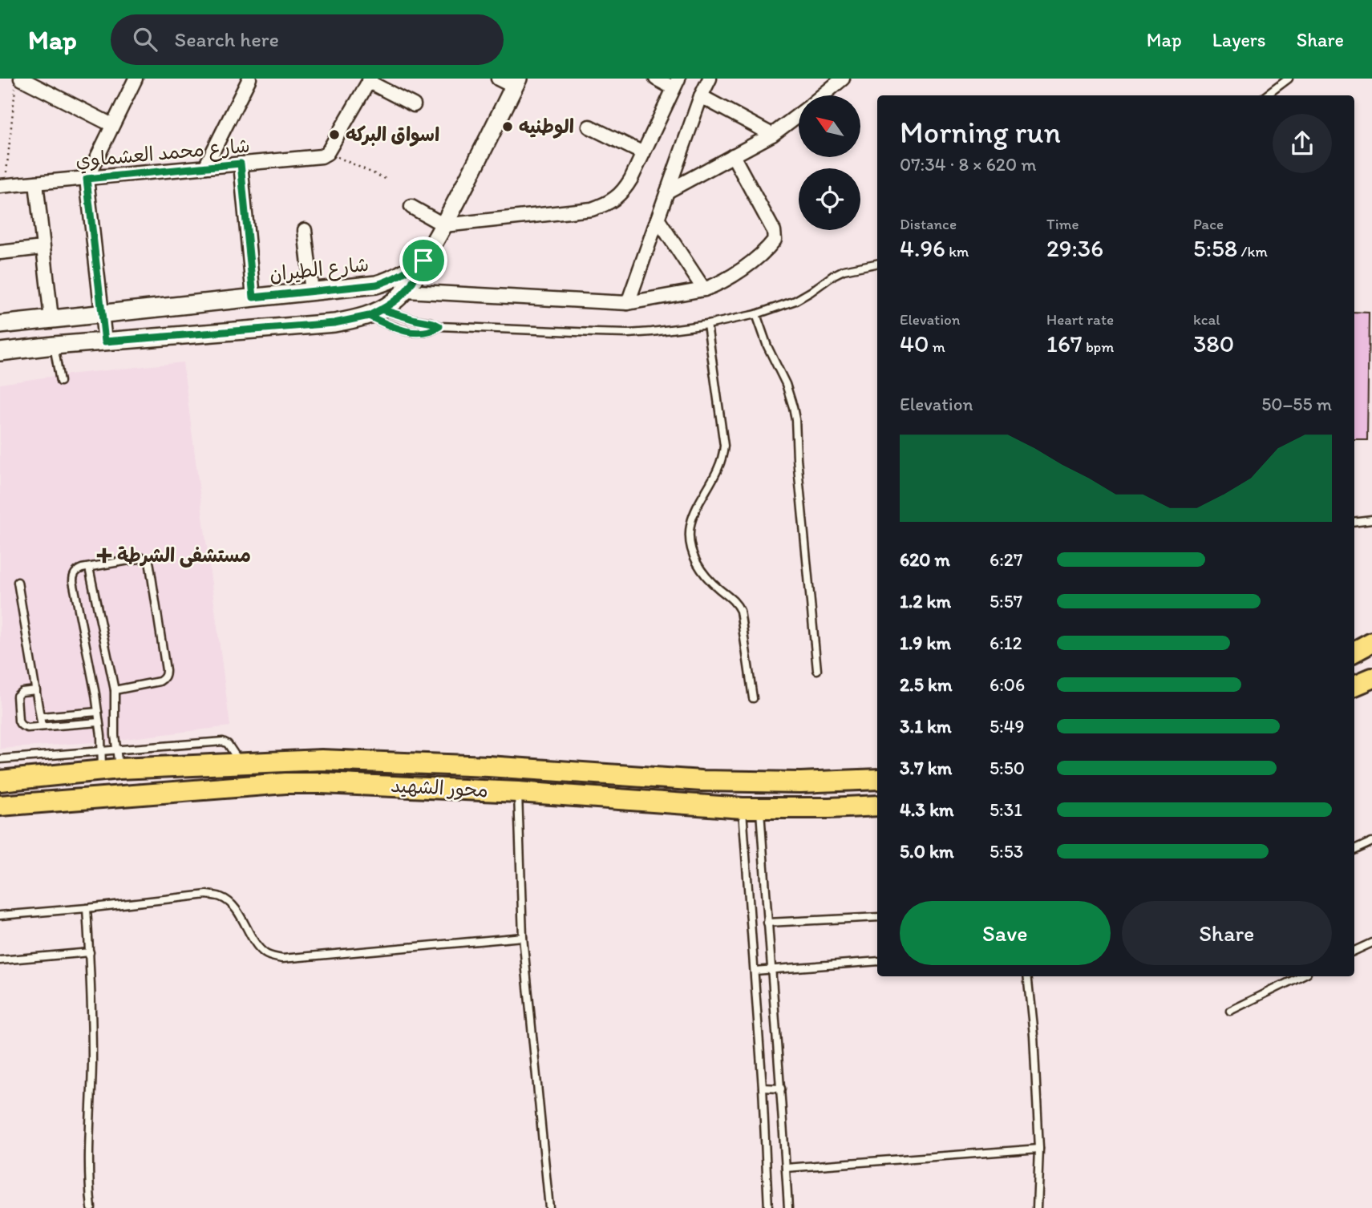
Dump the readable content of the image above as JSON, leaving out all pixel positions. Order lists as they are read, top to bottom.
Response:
{
  "streets": {
    "main road": ["شارع الطيران", "محور الشهيد"],
    "street": ["شارع محمد العشماوي"]
  },
  "places": {
    "other": ["الوطنيه", "اسواق البركه"],
    "health": ["مستشفى الشرطة"]
  },
  "north": "top left",
  "page": {
    "header": "Map",
    "search": "Search here",
    "nav": ["Map", "Layers", "Share"],
    "heading": ["Morning run", "07:34 · 8 × 620 m"],
    "stats": [
      ["Distance", "4.96 km"],
      ["Time", "29:36"],
      ["Pace", "5:58 /km"],
      ["Elevation", "40 m"],
      ["Heart rate", "167 bpm"],
      ["kcal", "380"]
    ],
    "chart": ["Elevation", "50–55 m"],
    "list": [
      {
        "name": "620 m",
        "note": "6:27"
      },
      {
        "name": "1.2 km",
        "note": "5:57"
      },
      {
        "name": "1.9 km",
        "note": "6:12"
      },
      {
        "name": "2.5 km",
        "note": "6:06"
      },
      {
        "name": "3.1 km",
        "note": "5:49"
      },
      {
        "name": "3.7 km",
        "note": "5:50"
      },
      {
        "name": "4.3 km",
        "note": "5:31"
      },
      {
        "name": "5.0 km",
        "note": "5:53"
      }
    ],
    "buttons": ["Save", "Share"]
  }
}
